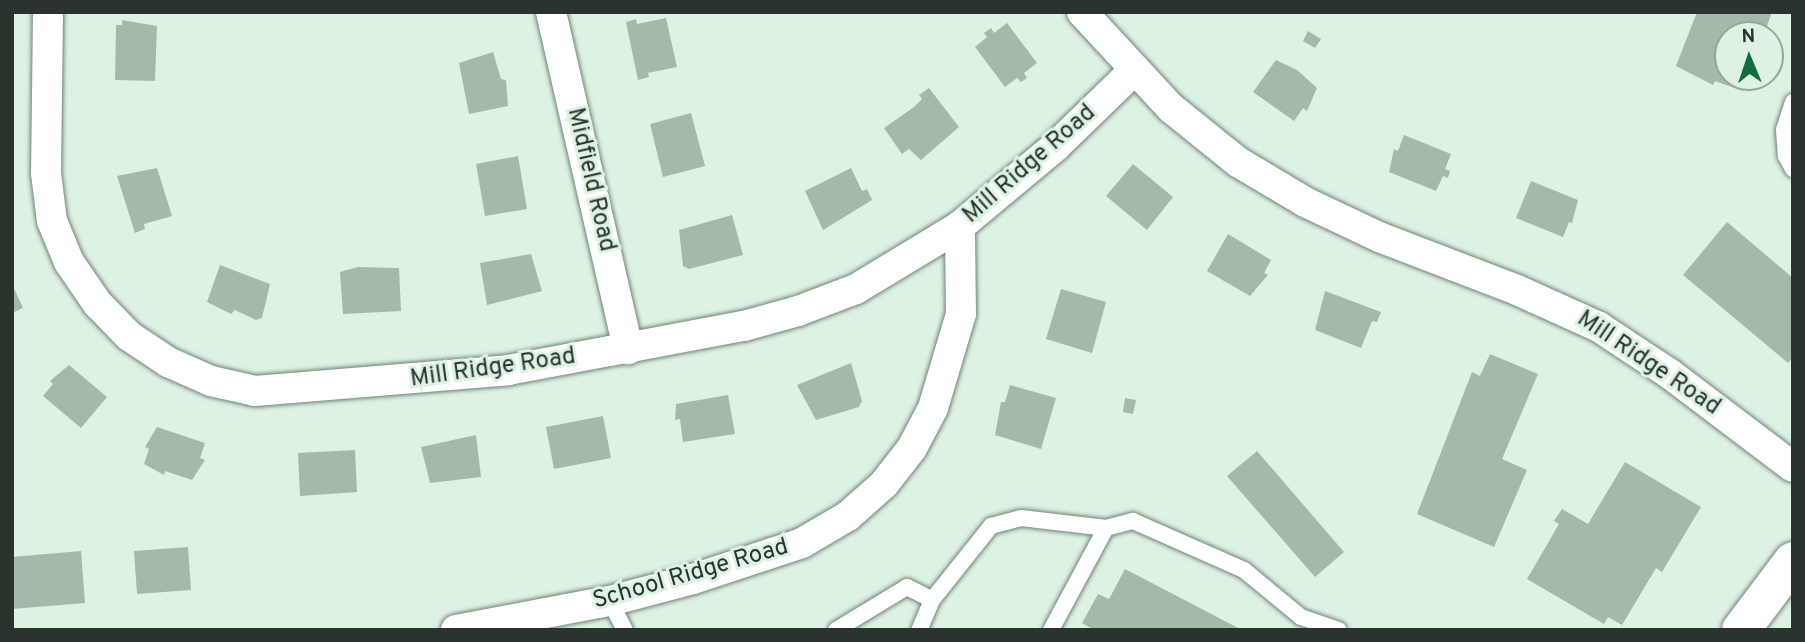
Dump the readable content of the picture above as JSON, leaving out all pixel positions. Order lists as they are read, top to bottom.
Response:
{
  "streets": {
    "street": ["Mill Ridge Road", "Midfield Road", "School Ridge Road"]
  },
  "crossings": [
    ["Mill Ridge Road", "Midfield Road"],
    ["Mill Ridge Road", "School Ridge Road"]
  ],
  "north": "top"
}
